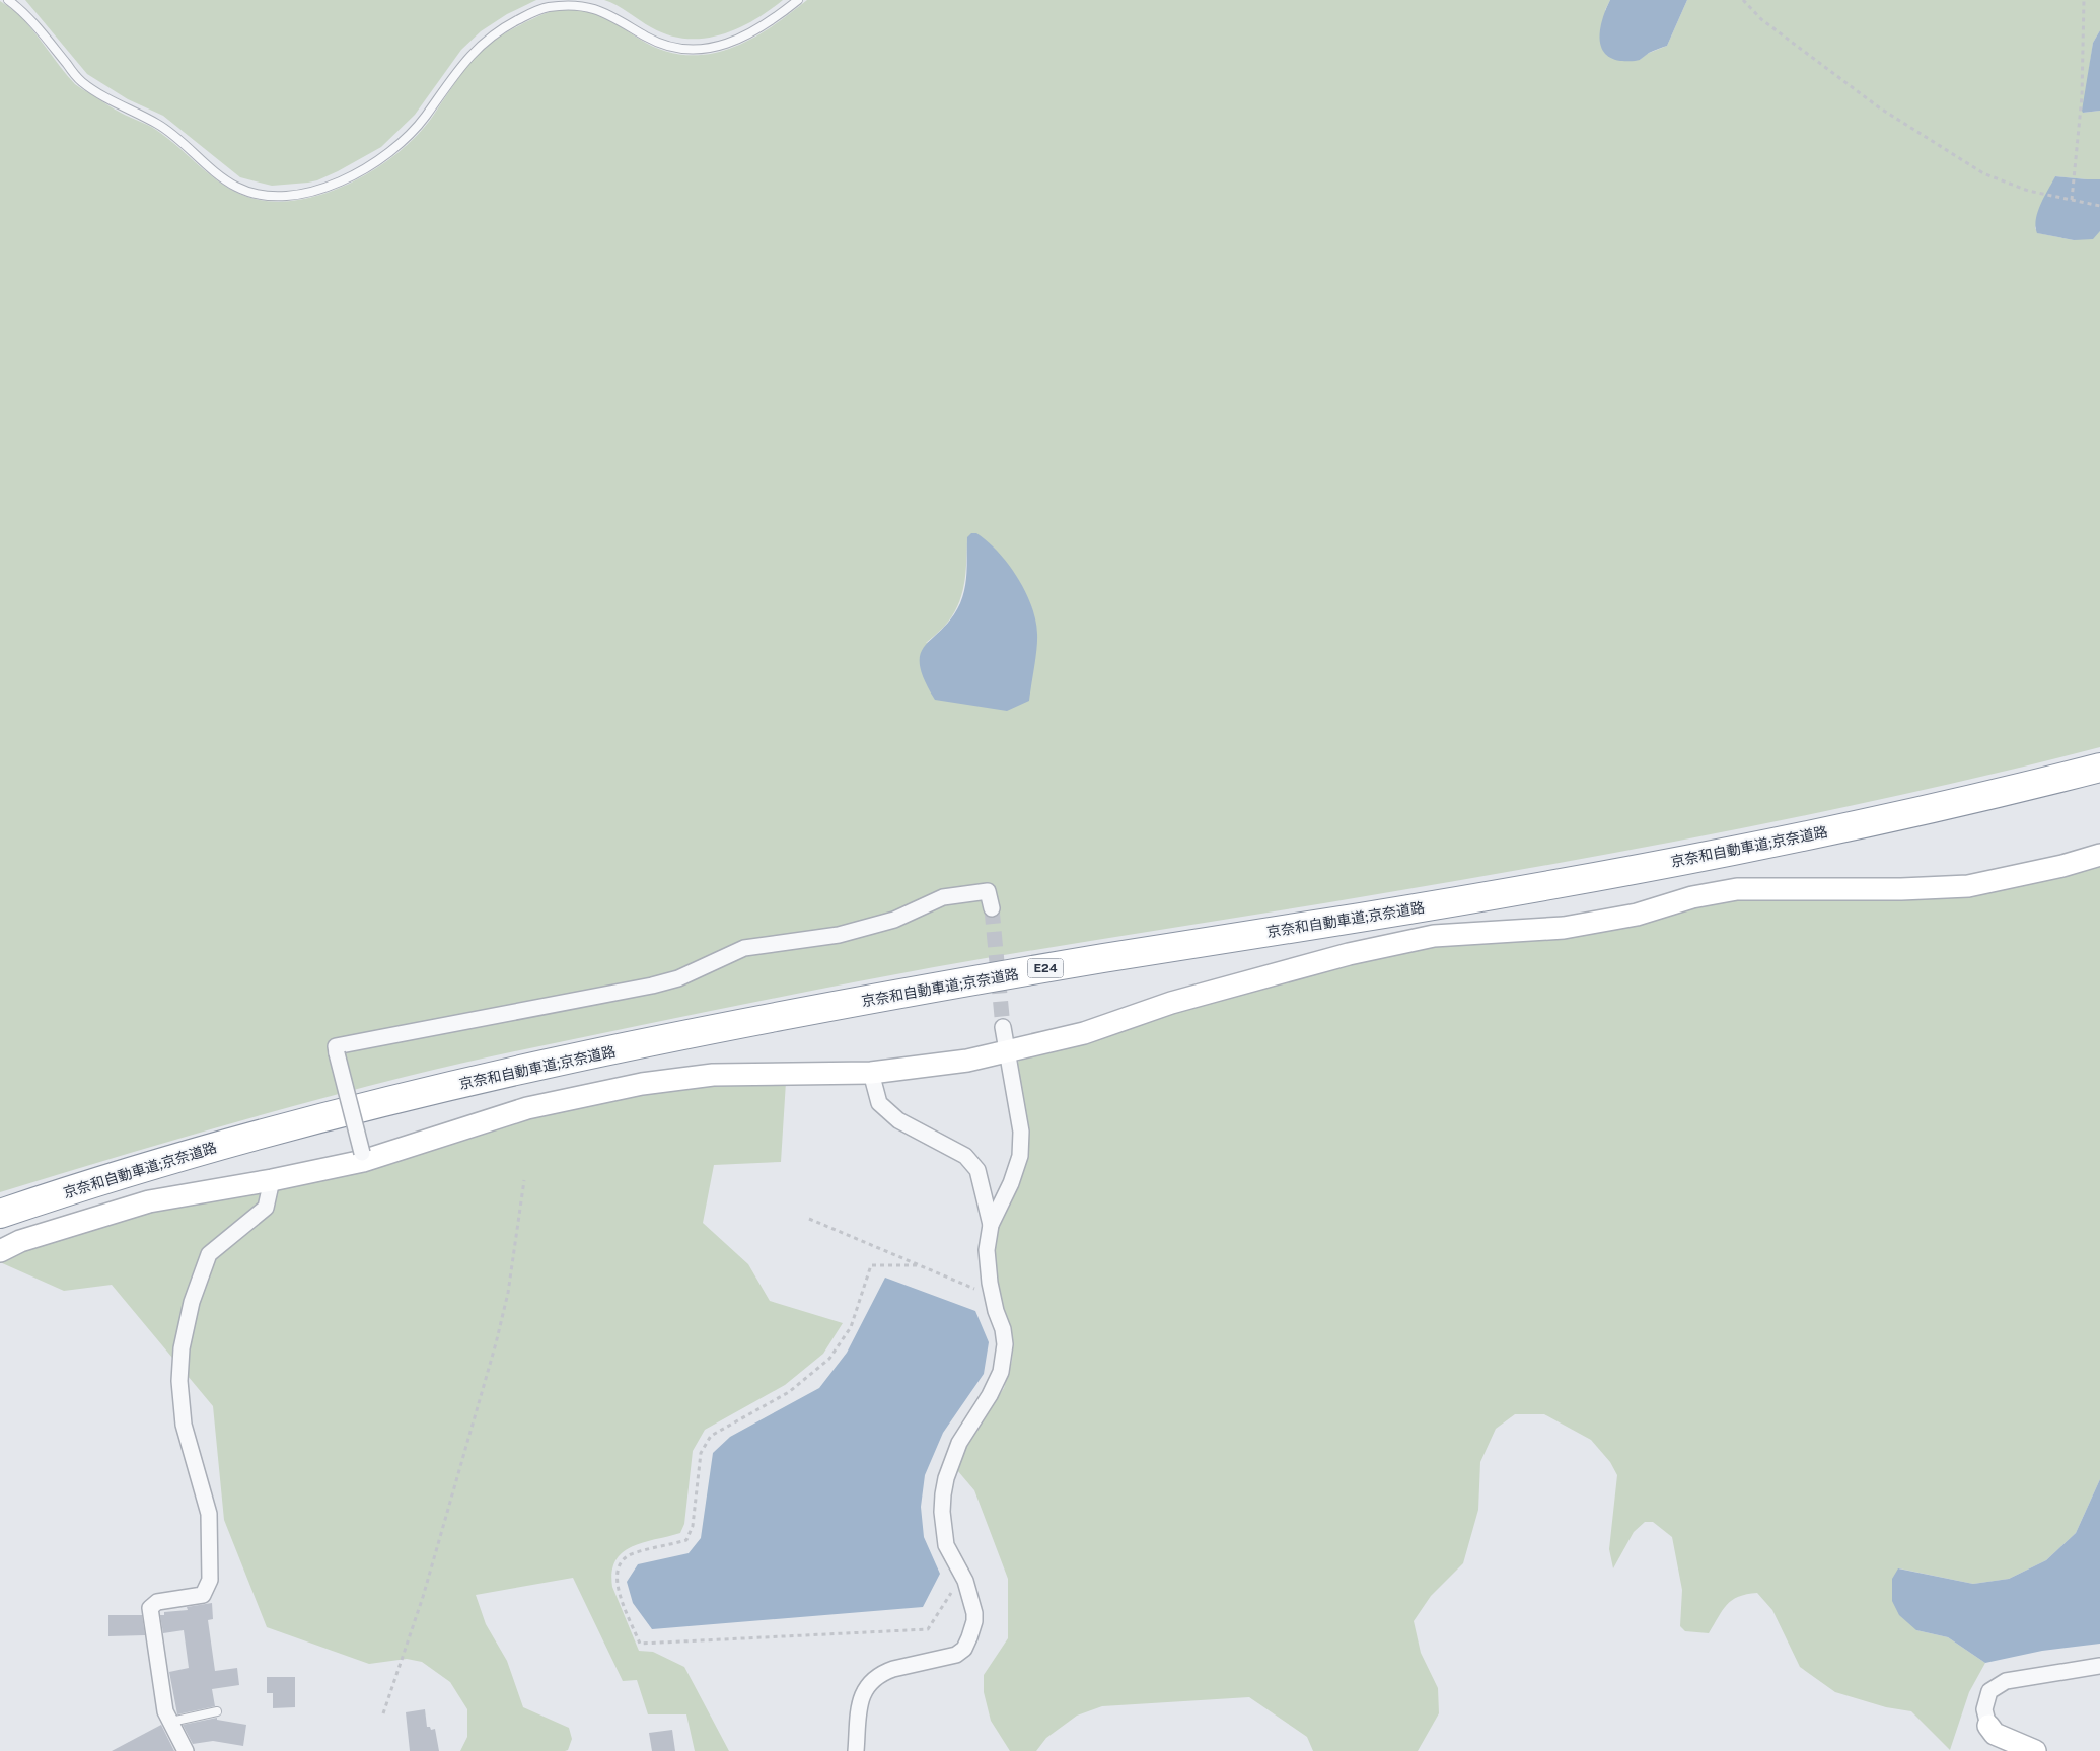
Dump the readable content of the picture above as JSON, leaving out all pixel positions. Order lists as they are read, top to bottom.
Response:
{
  "streets": {
    "highway": ["京奈和自動車道;京奈道路", "E24"]
  }
}
